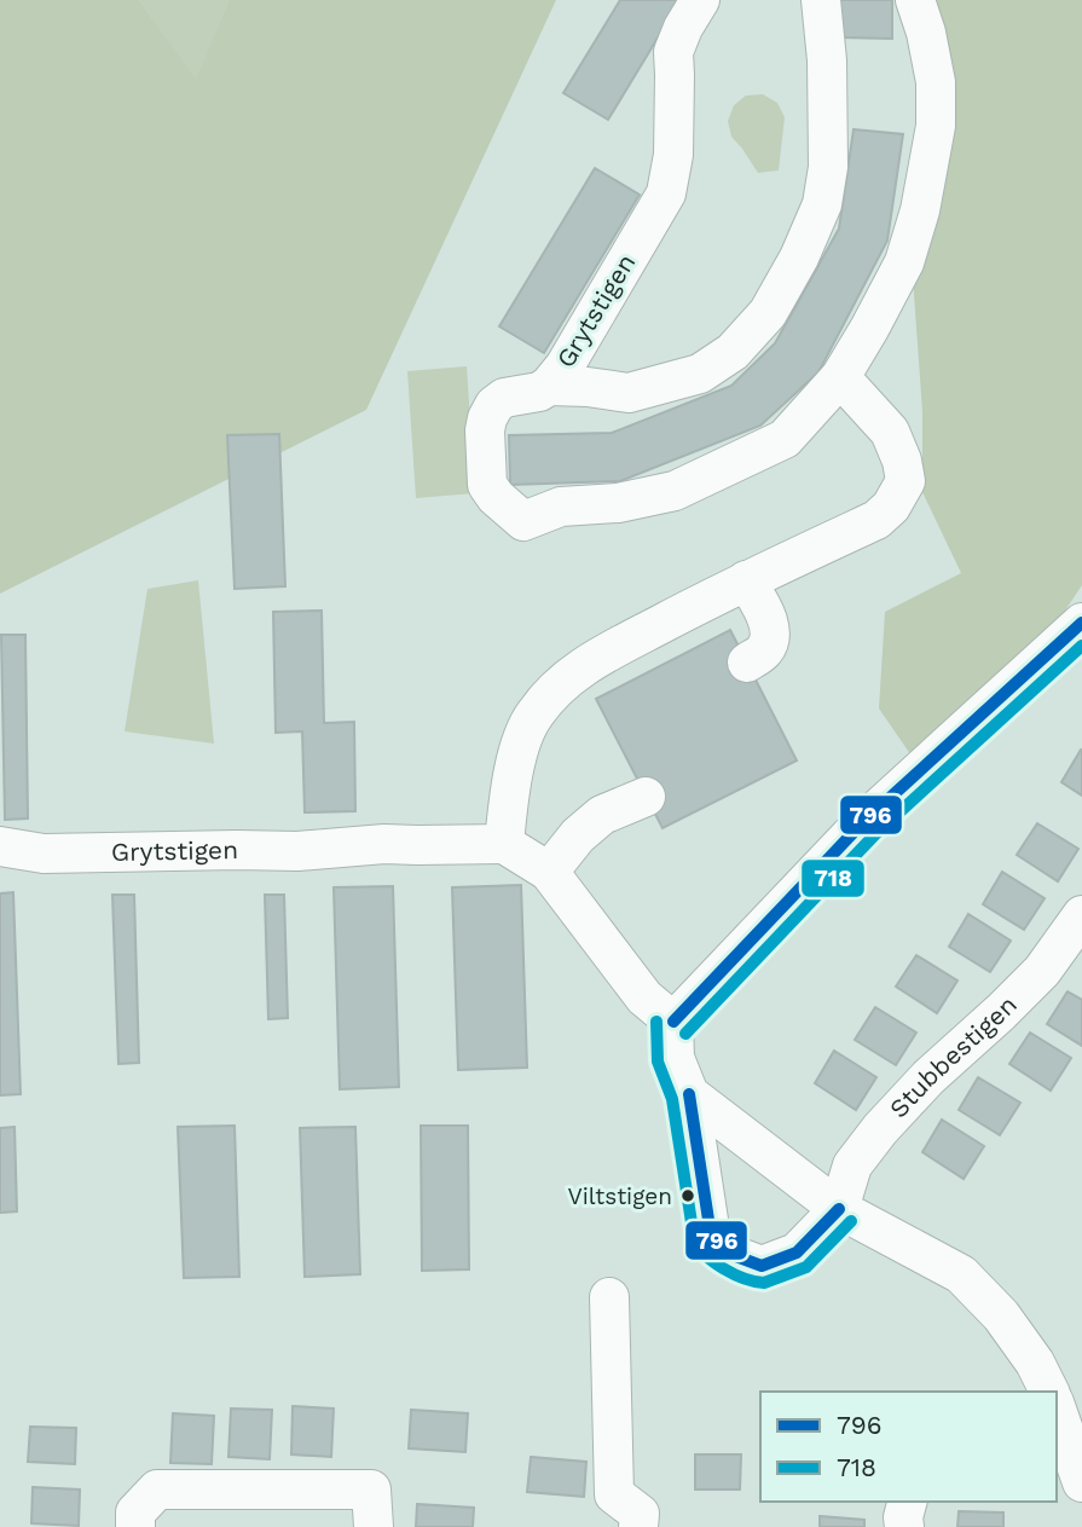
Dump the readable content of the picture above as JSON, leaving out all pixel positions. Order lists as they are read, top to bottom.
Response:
{
  "streets": {
    "street": ["Grytstigen", "Stubbestigen"]
  },
  "places": ["Viltstigen"],
  "lines": ["transit line 796", "transit line 718"],
  "legend": ["796", "718"]
}
